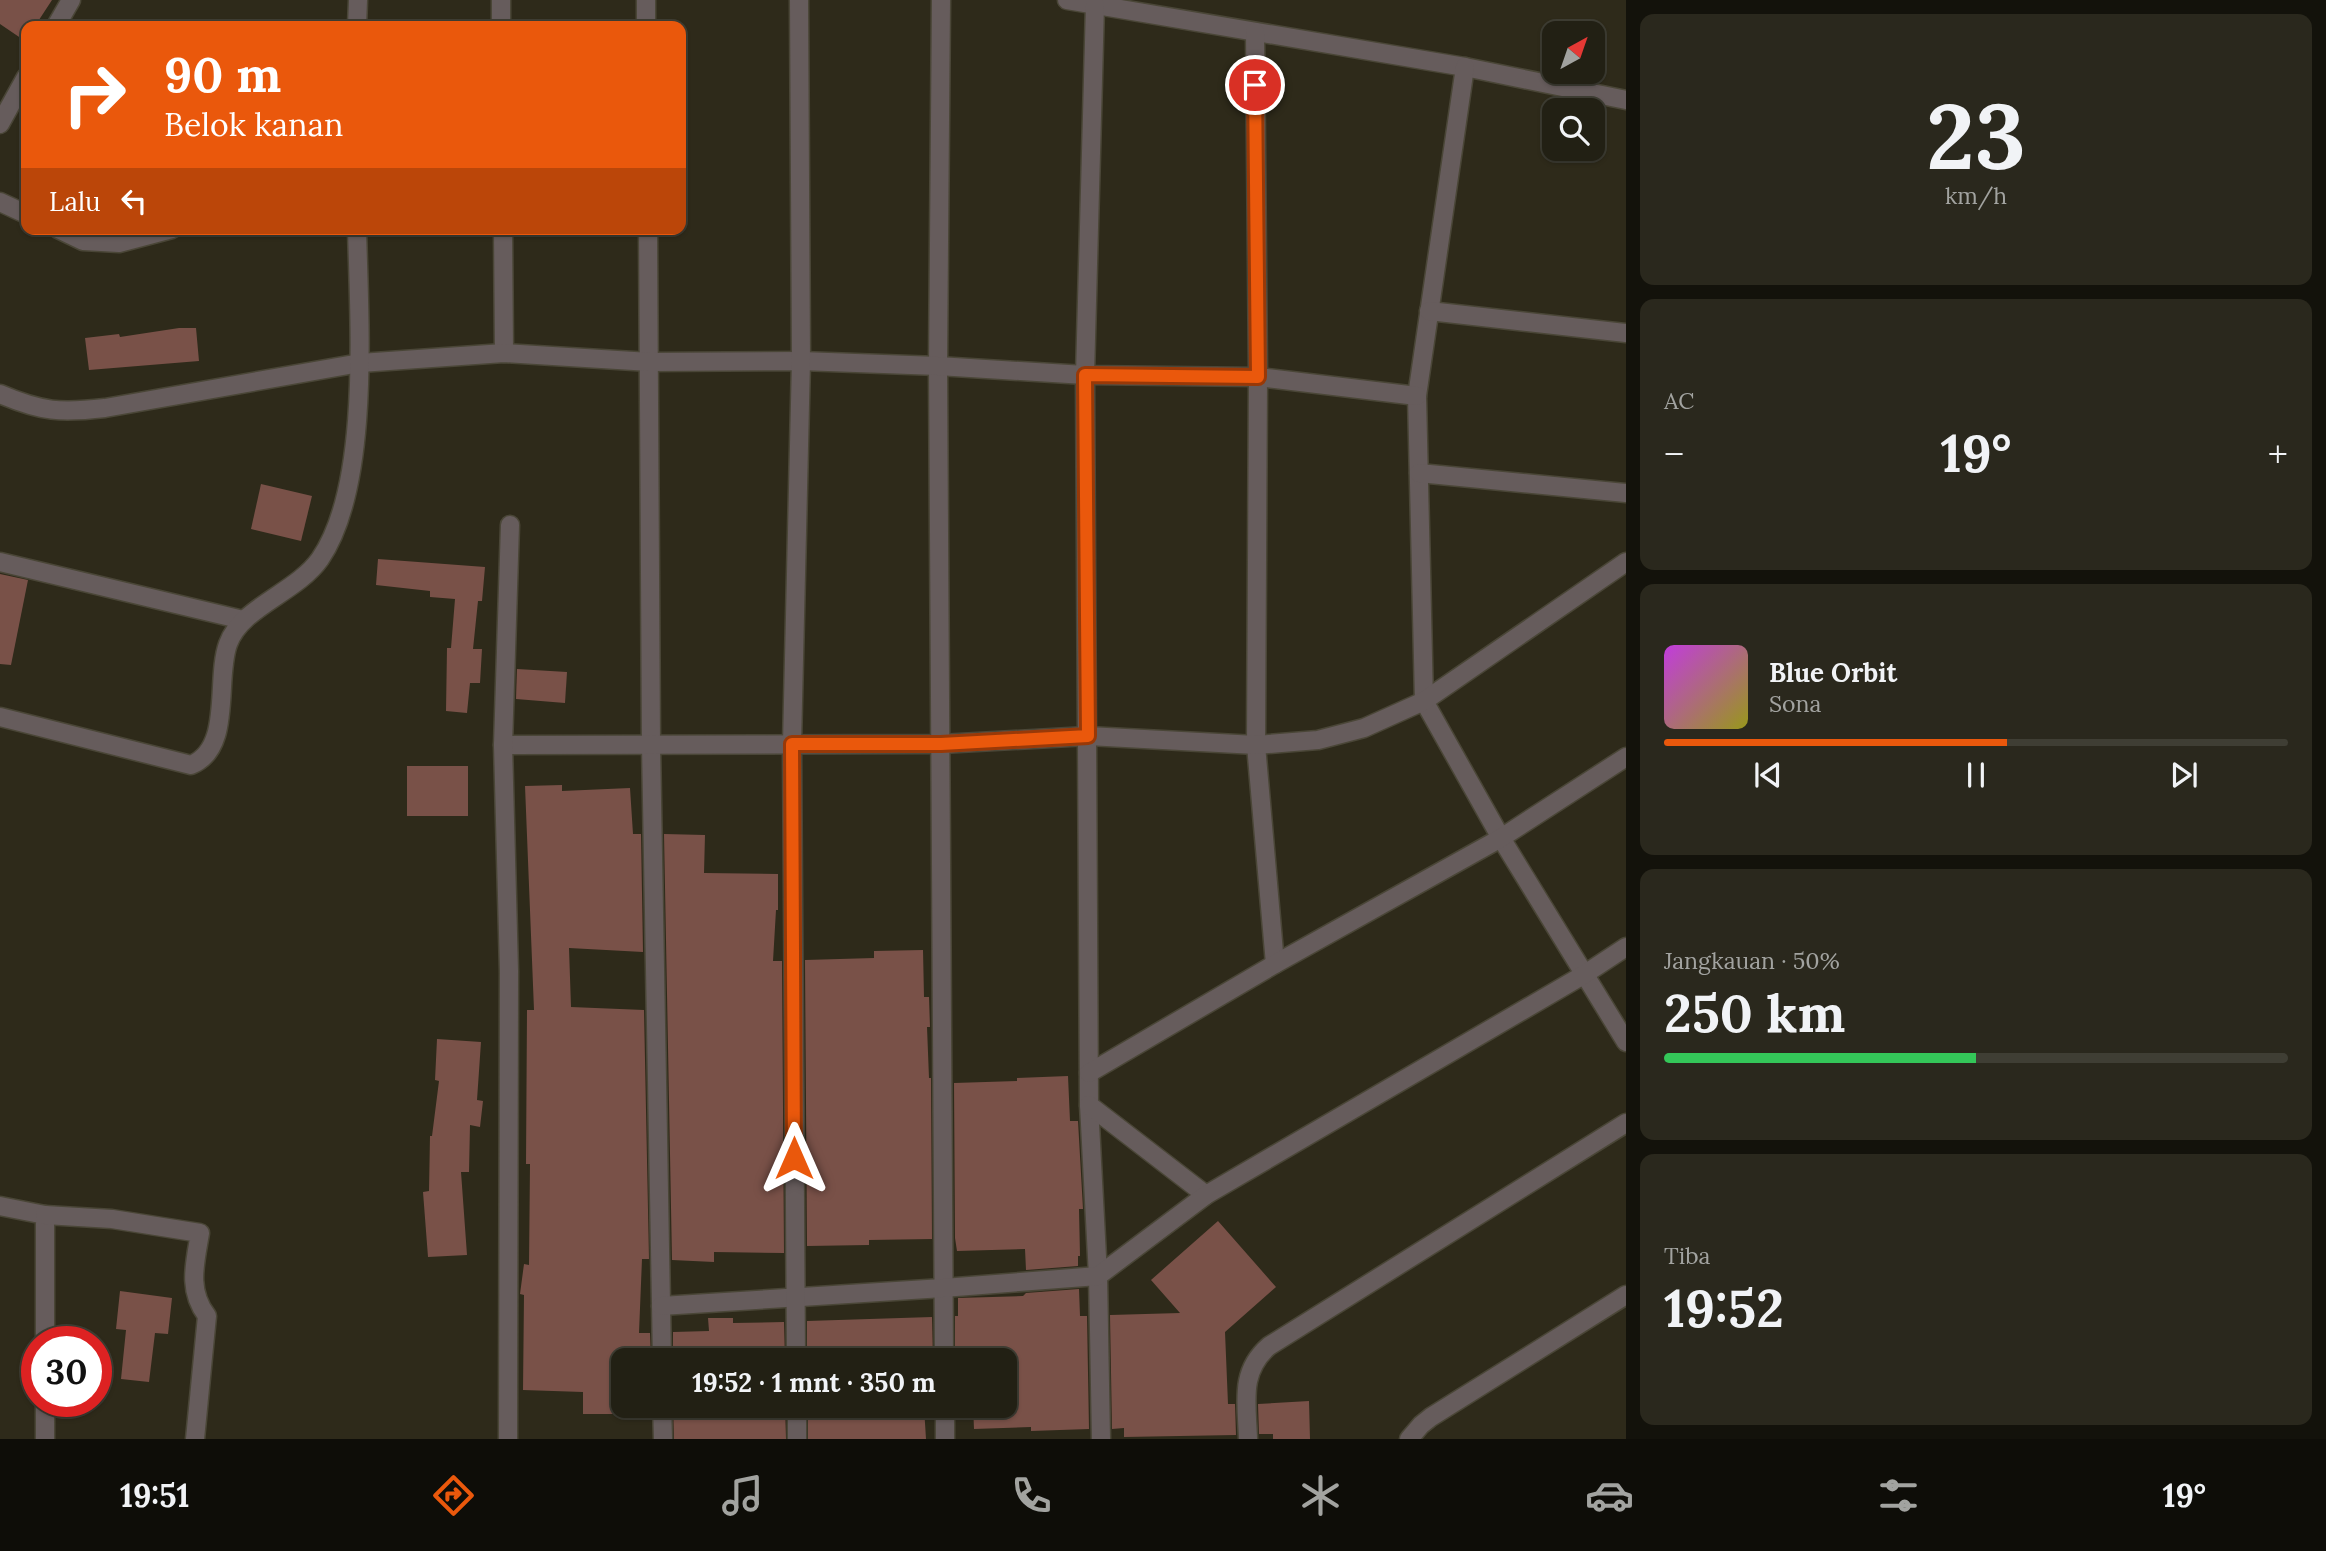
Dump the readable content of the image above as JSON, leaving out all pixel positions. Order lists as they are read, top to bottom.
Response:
{
  "north": "top right",
  "page": {
    "tile": [
      ["23", "km/h"],
      "AC",
      ["Jangkauan · 50%", "250 km"],
      ["Tiba", "19:52"]
    ],
    "turn": ["90 m", "Belok kanan"],
    "then": "Lalu",
    "heat": ["−", "19°", "+"],
    "song": ["Blue Orbit", "Sona"],
    "limit": "30",
    "trip": "19:52 · 1 mnt · 350 m",
    "tabs": ["19:51", "19°"]
  }
}
